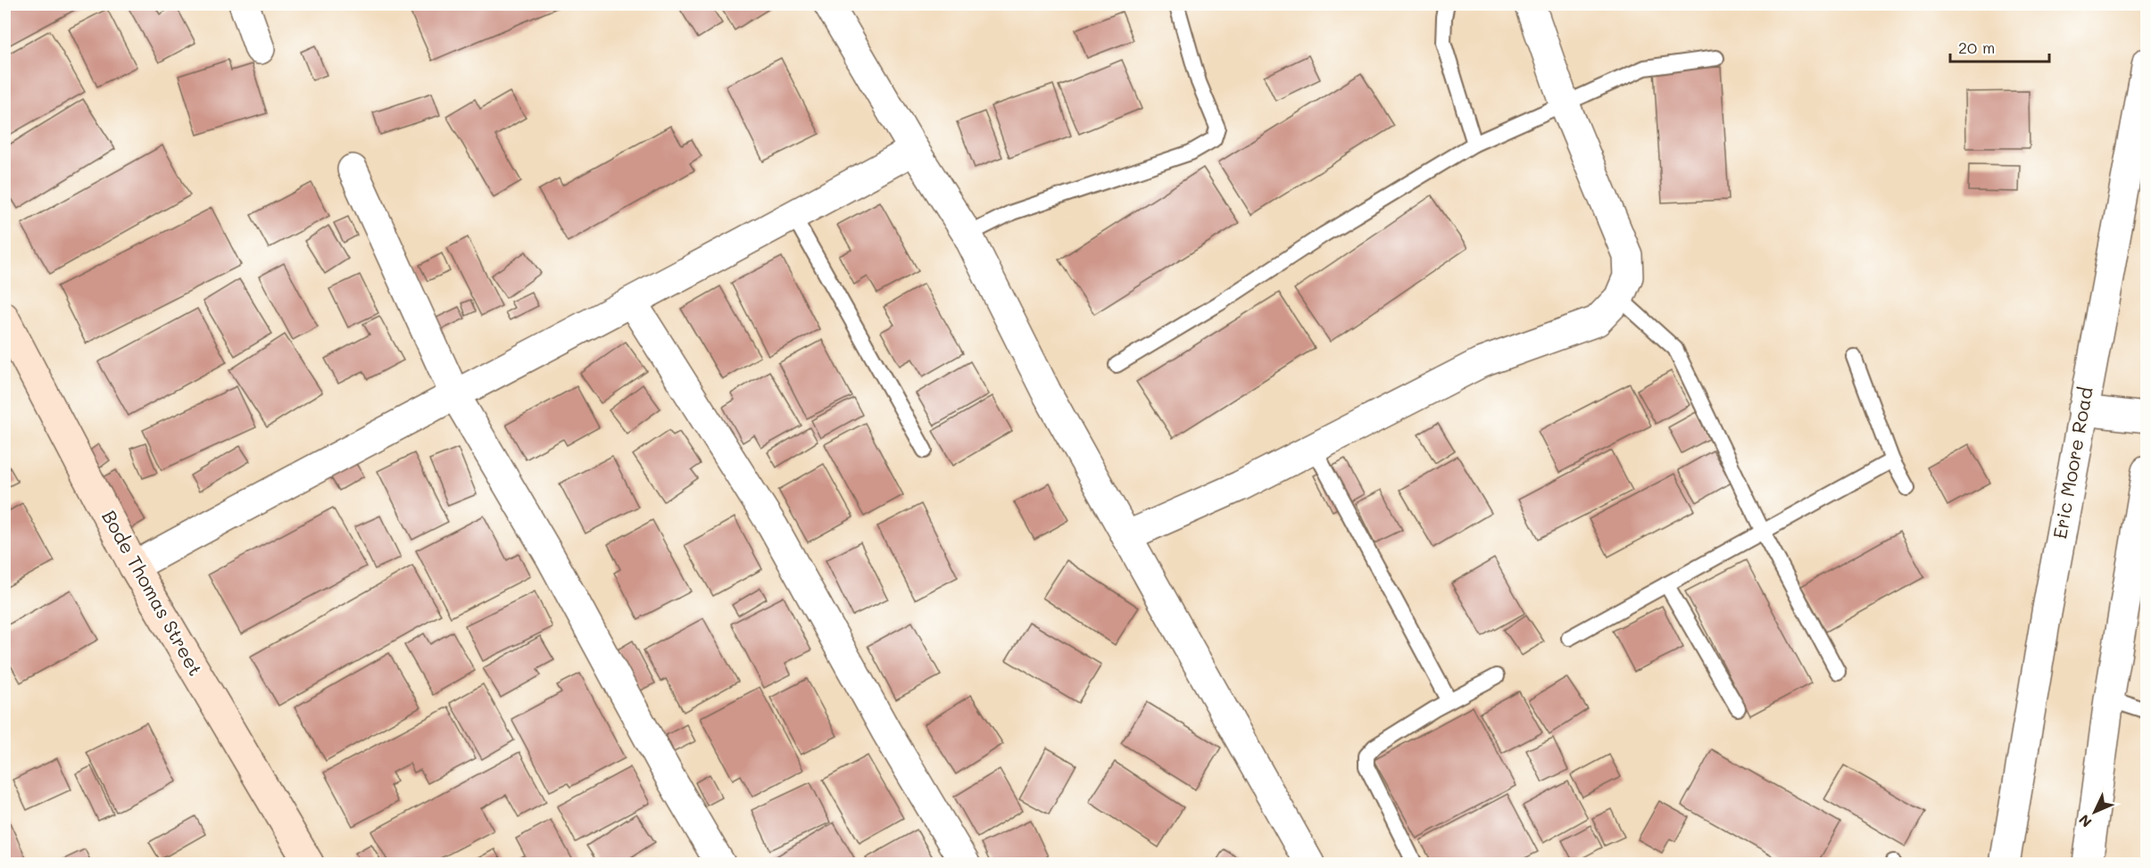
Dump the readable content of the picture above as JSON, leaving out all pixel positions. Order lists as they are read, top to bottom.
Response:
{
  "streets": {
    "main road": ["Bode Thomas Street"],
    "street": ["Eric Moore Road"]
  },
  "scale_bar": "20 m",
  "north": "bottom left"
}
